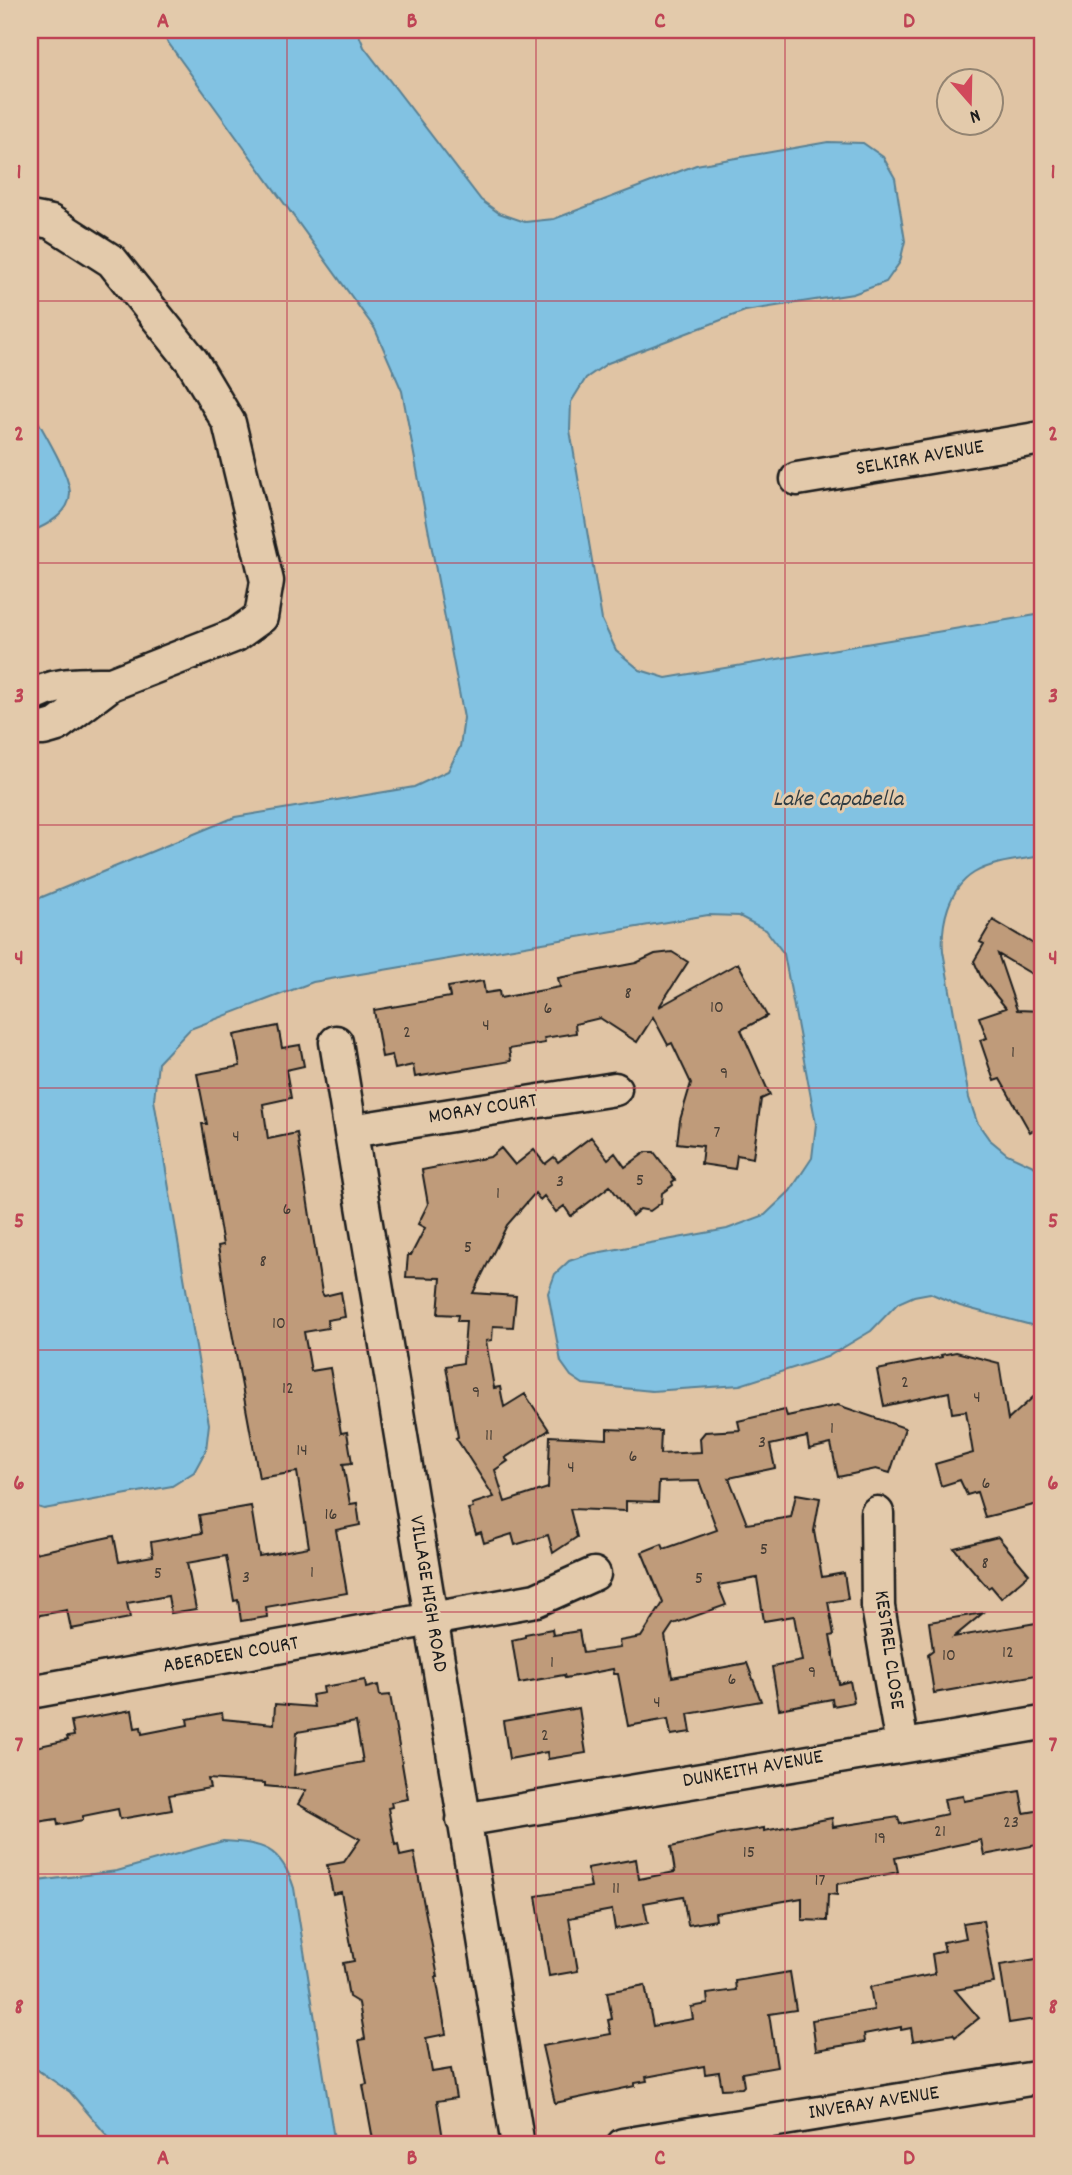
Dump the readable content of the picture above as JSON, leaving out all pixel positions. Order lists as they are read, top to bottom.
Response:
{
  "streets": {
    "street": [
      "SELKIRK AVENUE",
      "MORAY COURT",
      "VILLAGE HIGH ROAD",
      "KESTREL CLOSE",
      "ABERDEEN COURT",
      "DUNKEITH AVENUE",
      "INVERAY AVENUE"
    ]
  },
  "crossings": [
    ["MORAY COURT", "VILLAGE HIGH ROAD"],
    ["VILLAGE HIGH ROAD", "ABERDEEN COURT"],
    ["VILLAGE HIGH ROAD", "DUNKEITH AVENUE"],
    ["KESTREL CLOSE", "DUNKEITH AVENUE"]
  ],
  "water": ["Lake Capabella"],
  "house_numbers": [
    "8",
    "10",
    "6",
    "4",
    "2",
    "1",
    "9",
    "7",
    "4",
    "5",
    "3",
    "1",
    "6",
    "5",
    "8",
    "10",
    "2",
    "12",
    "9",
    "4",
    "1",
    "11",
    "3",
    "14",
    "6",
    "4",
    "6",
    "16",
    "5",
    "8",
    "1",
    "5",
    "3",
    "5",
    "12",
    "10",
    "1",
    "9",
    "6",
    "4",
    "2",
    "23",
    "21",
    "19",
    "15",
    "17",
    "11"
  ],
  "north": "bottom",
  "grid": {
    "columns": [
      "A",
      "B",
      "C",
      "D"
    ],
    "rows": [
      "1",
      "2",
      "3",
      "4",
      "5",
      "6",
      "7",
      "8"
    ]
  }
}
